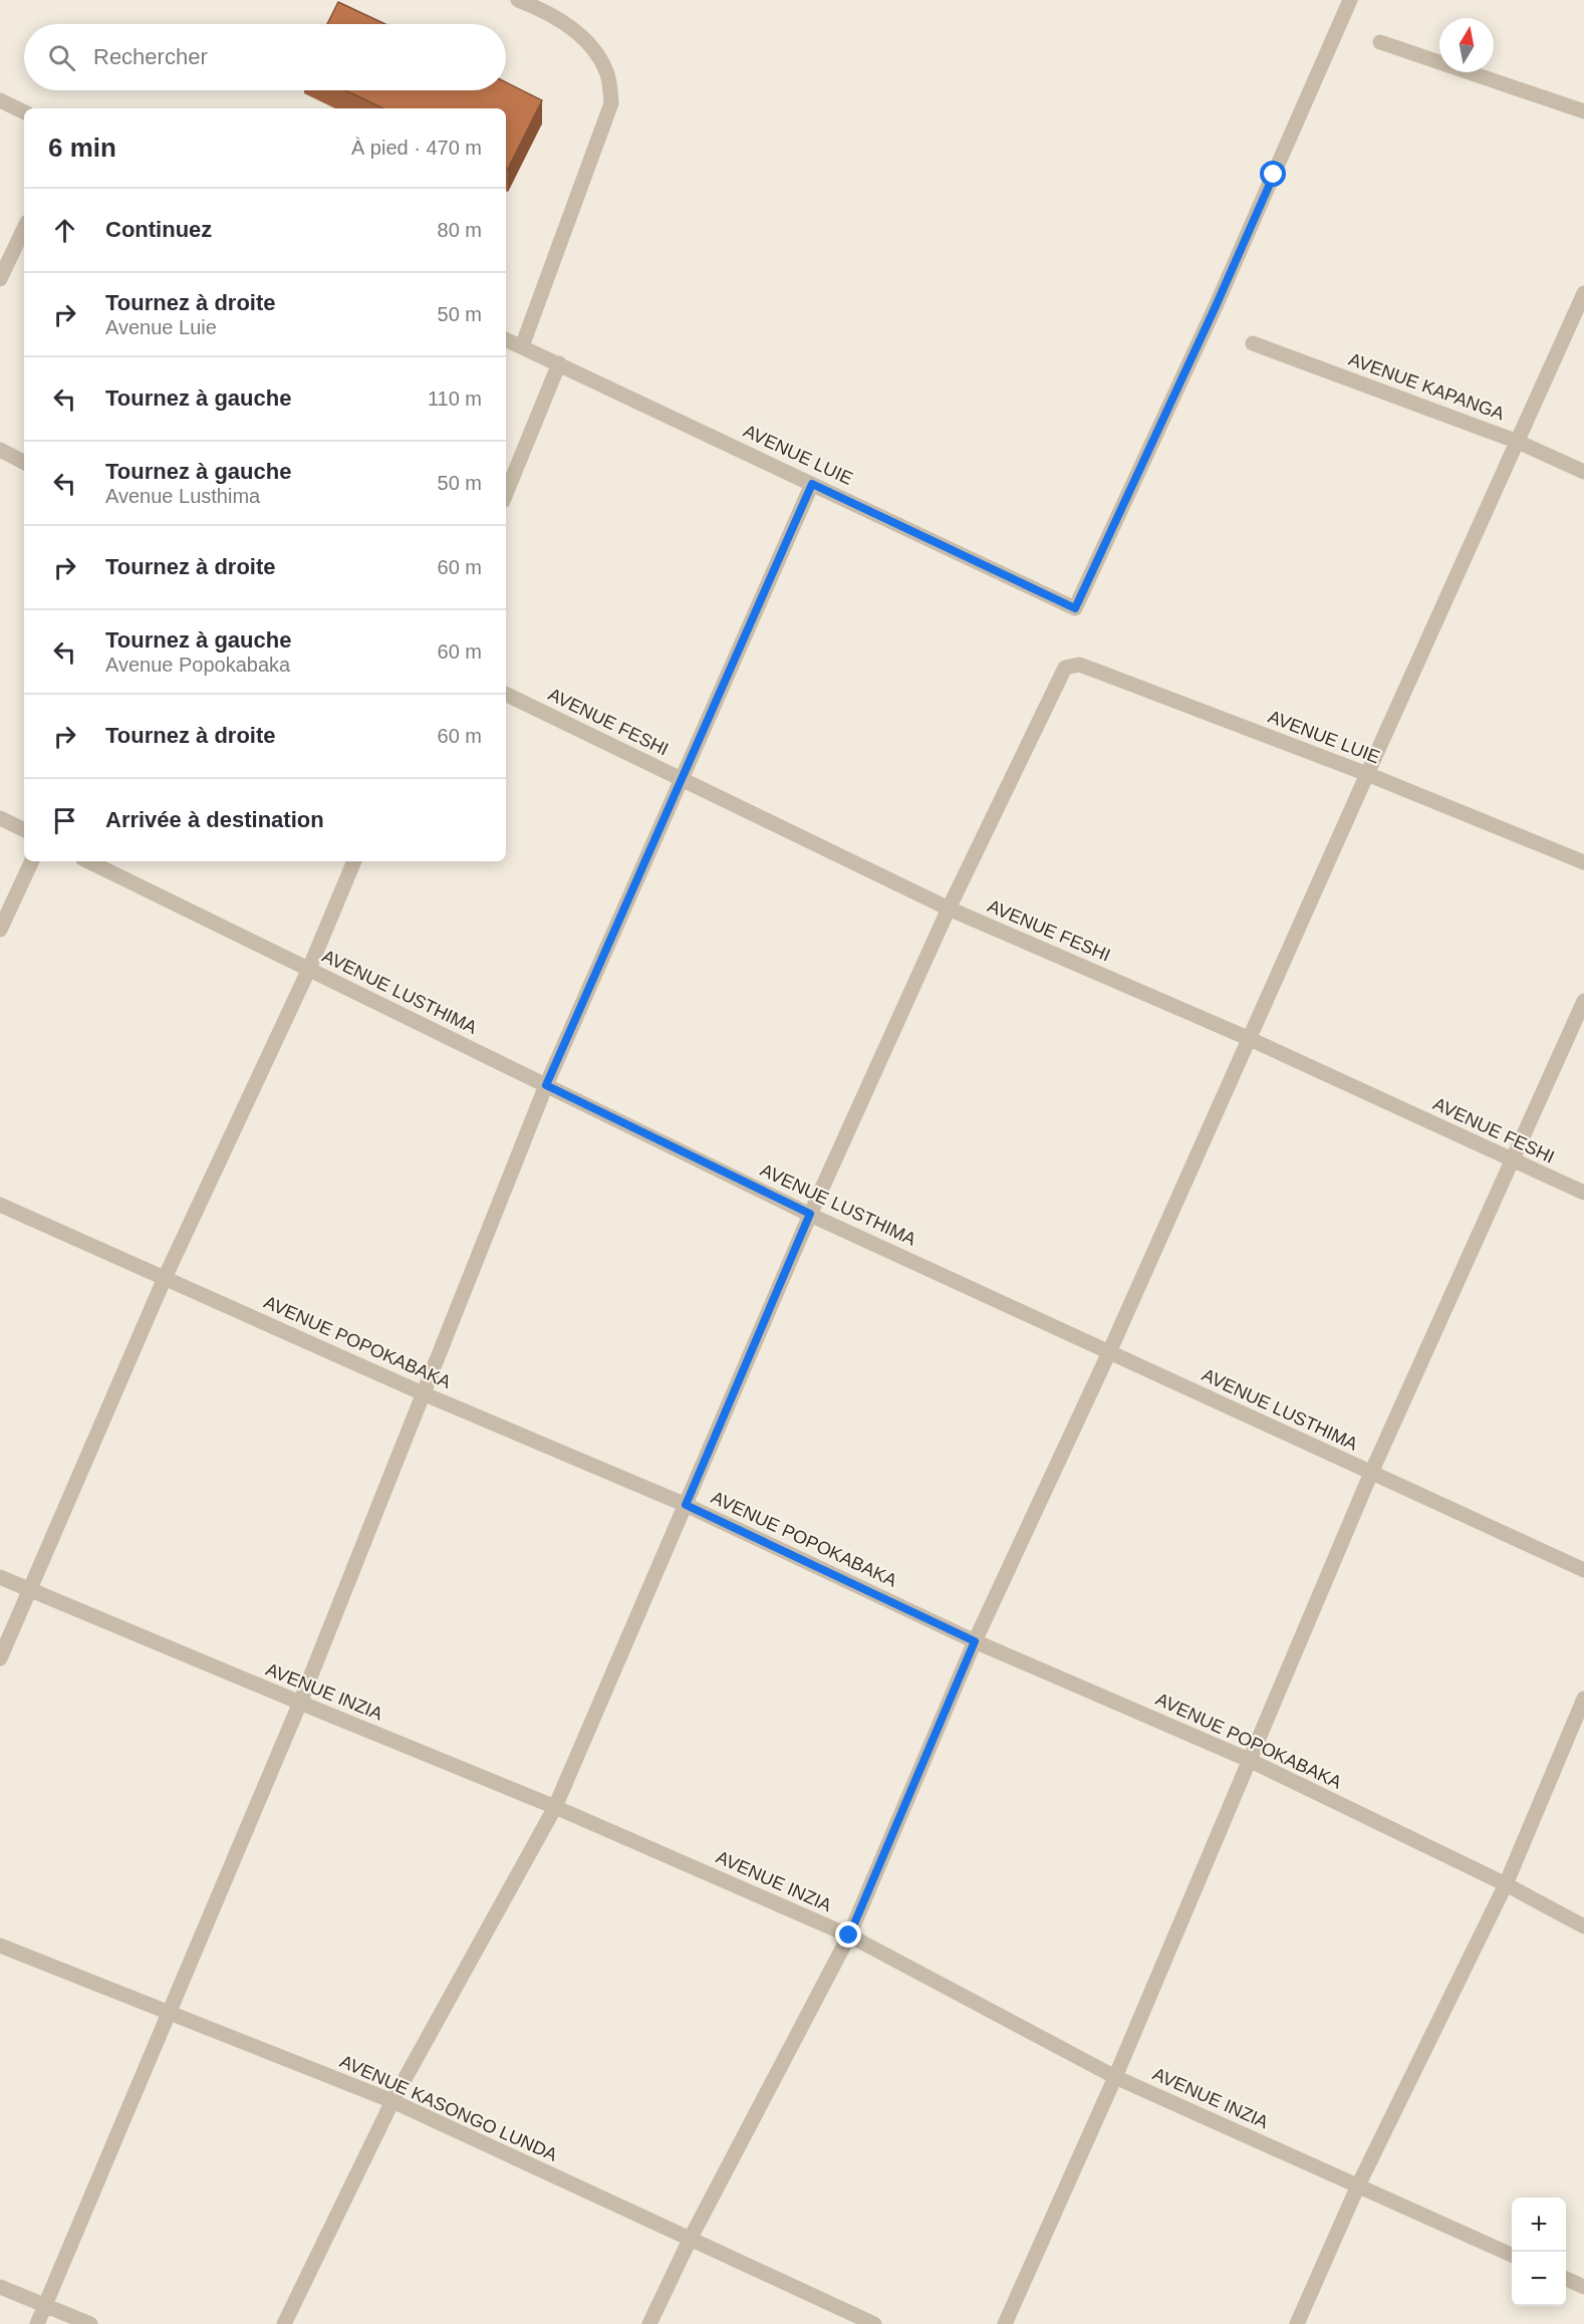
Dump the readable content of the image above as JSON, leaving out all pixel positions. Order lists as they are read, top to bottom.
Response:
{
  "streets": {
    "street": [
      "AVENUE KAPANGA",
      "AVENUE LUIE",
      "AVENUE FESHI",
      "AVENUE LUSTHIMA",
      "AVENUE POPOKABAKA",
      "AVENUE INZIA",
      "AVENUE KASONGO LUNDA"
    ]
  },
  "crossings": [
    ["AVENUE LUIE", "AVENUE FESHI"]
  ],
  "north": "top",
  "page": {
    "search": "Rechercher",
    "heading": ["6 min", "À pied · 470 m"],
    "list": [
      ["Continuez", "80 m"],
      ["Tournez à droite", "Avenue Luie", "50 m"],
      ["Tournez à gauche", "110 m"],
      ["Tournez à gauche", "Avenue Lusthima", "50 m"],
      ["Tournez à droite", "60 m"],
      ["Tournez à gauche", "Avenue Popokabaka", "60 m"],
      ["Tournez à droite", "60 m"],
      "Arrivée à destination"
    ],
    "map_buttons": ["+", "−"]
  }
}
